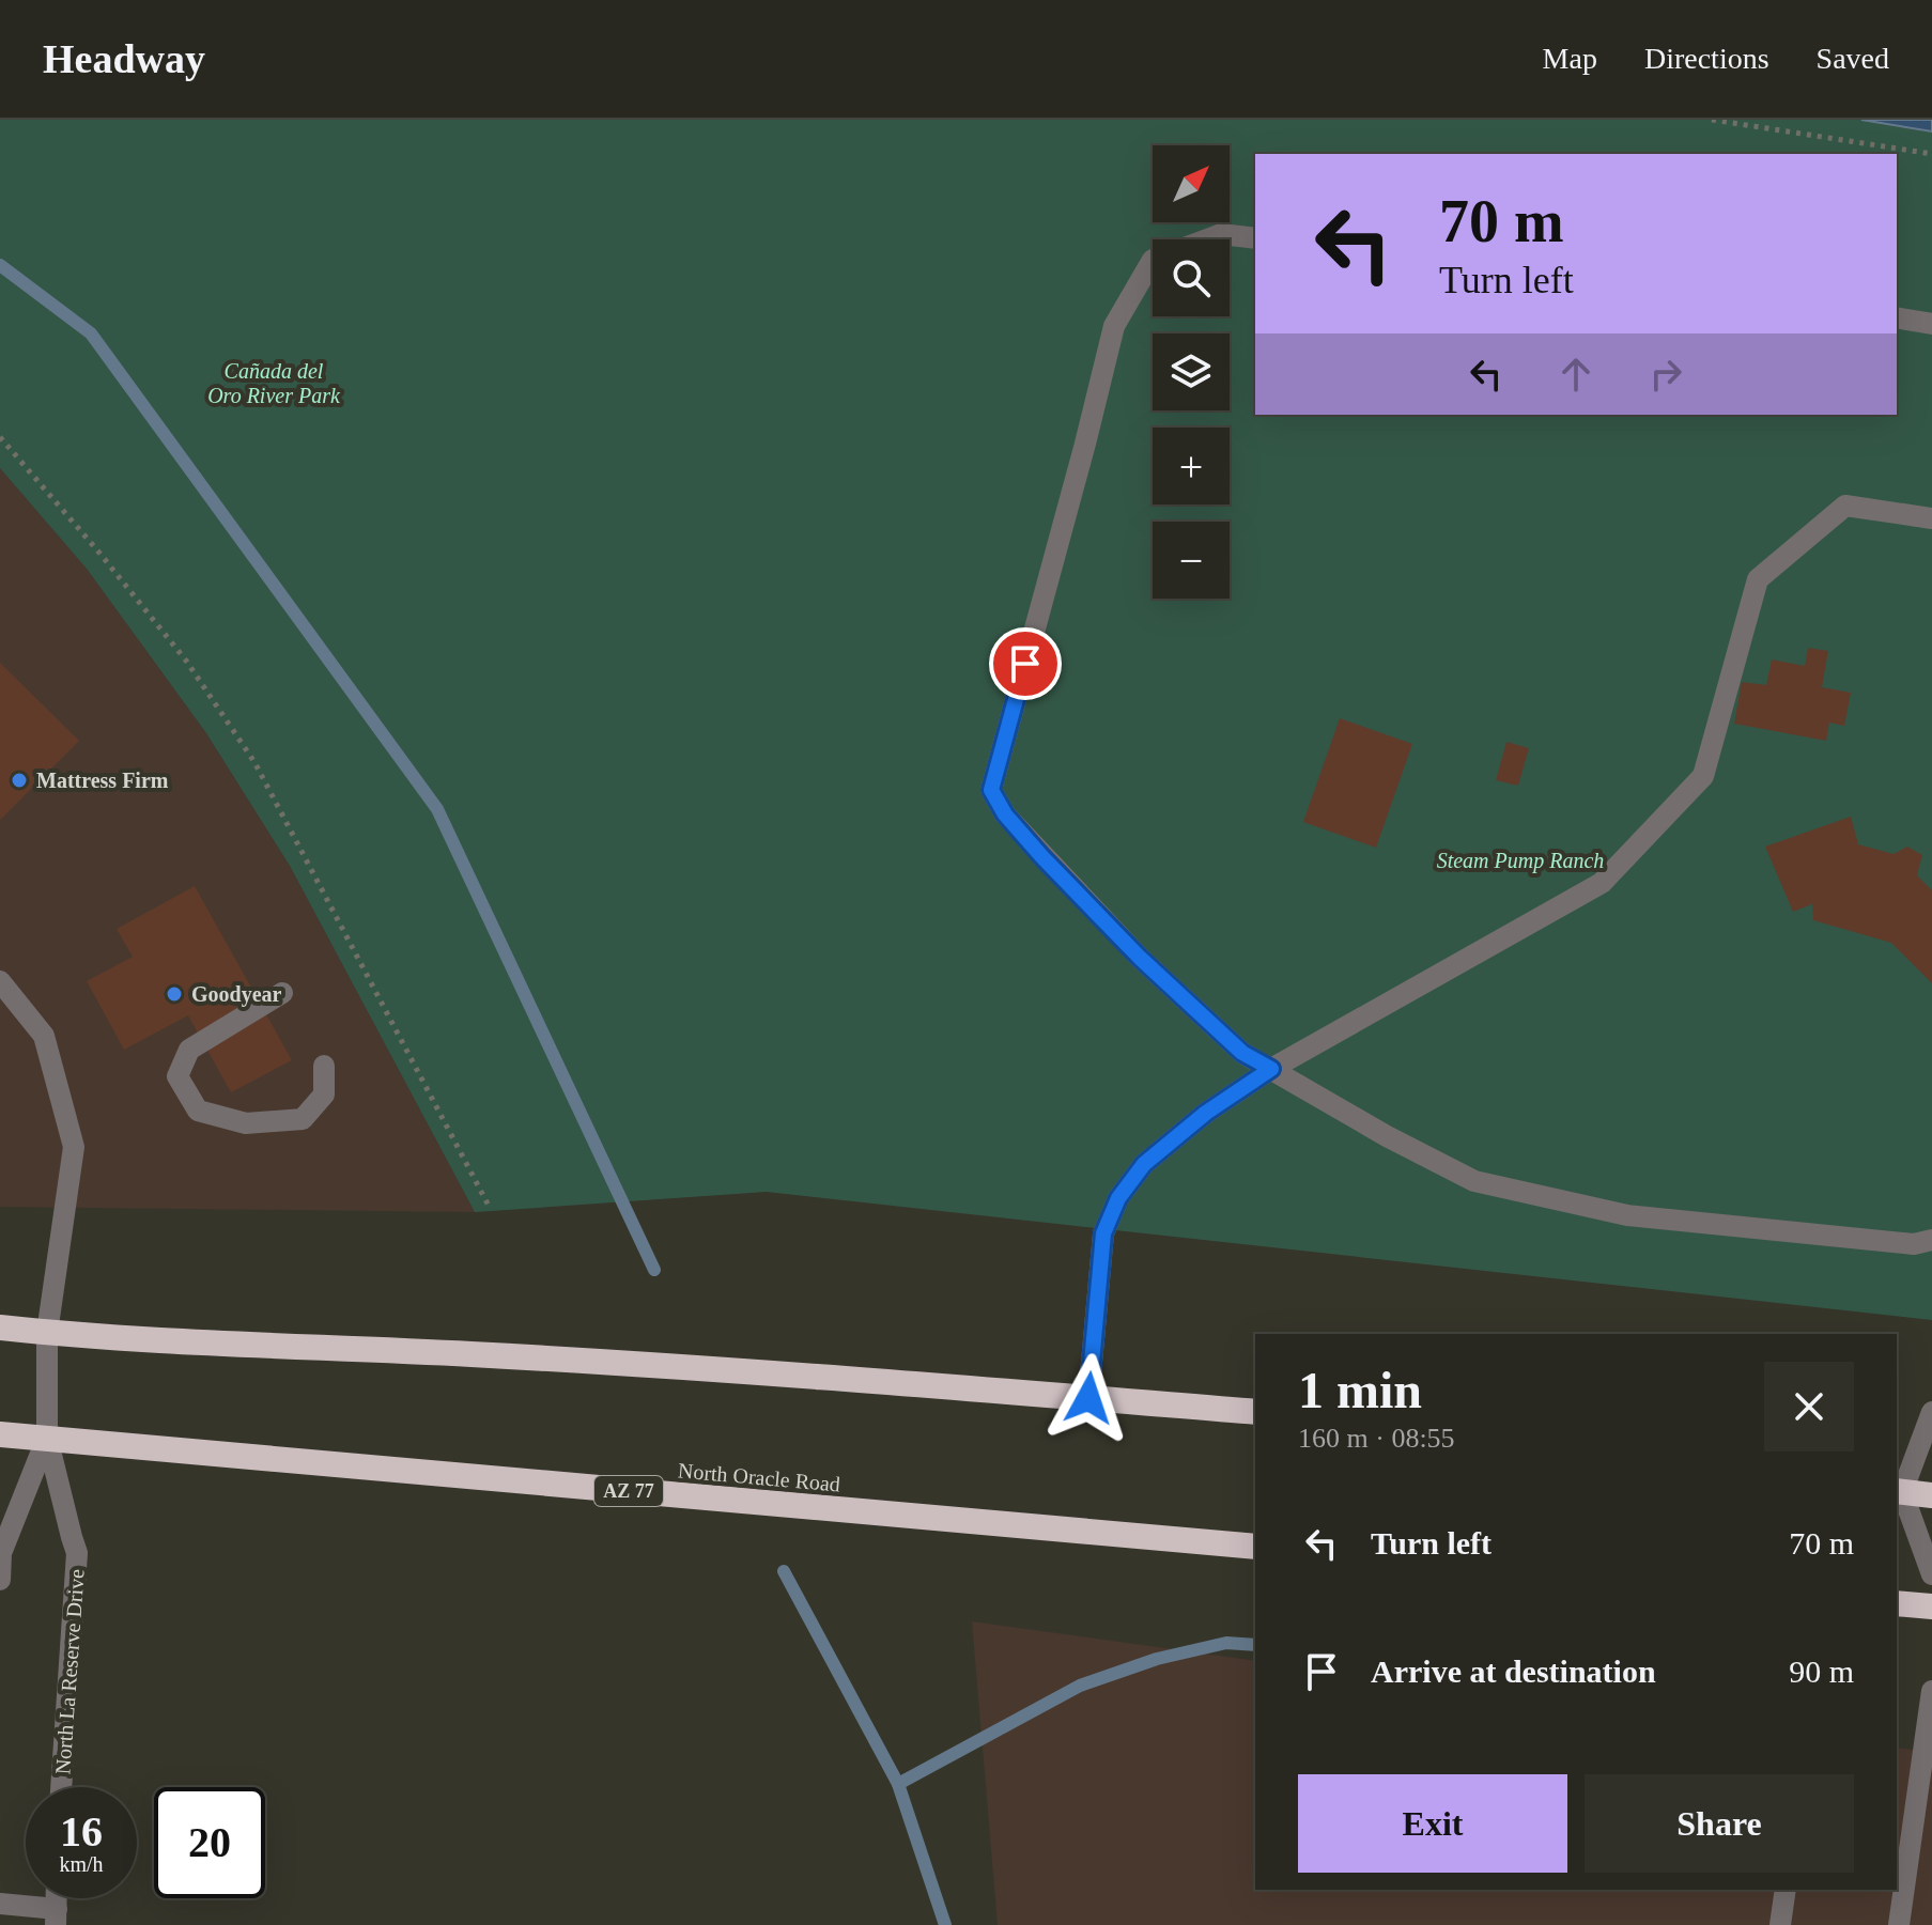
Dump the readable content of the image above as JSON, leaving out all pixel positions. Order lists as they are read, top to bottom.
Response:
{
  "streets": {
    "highway": ["North Oracle Road", "AZ 77"],
    "street": ["North La Reserve Drive"]
  },
  "crossings": [
    ["North Oracle Road", "North La Reserve Drive"]
  ],
  "parks": ["Cañada del Oro River Park", "Steam Pump Ranch"],
  "places": ["Mattress Firm", "Goodyear"],
  "north": "top right",
  "page": {
    "header": "Headway",
    "nav": ["Map", "Directions", "Saved"],
    "map_buttons": ["+", "−"],
    "turn": ["70 m", "Turn left"],
    "heading": ["1 min", "160 m · 08:55"],
    "list": [
      {
        "name": "Turn left",
        "value": "70 m"
      },
      {
        "name": "Arrive at destination",
        "value": "90 m"
      }
    ],
    "buttons": ["Exit", "Share"],
    "speed": "16 km/h",
    "limit": "20"
  }
}
